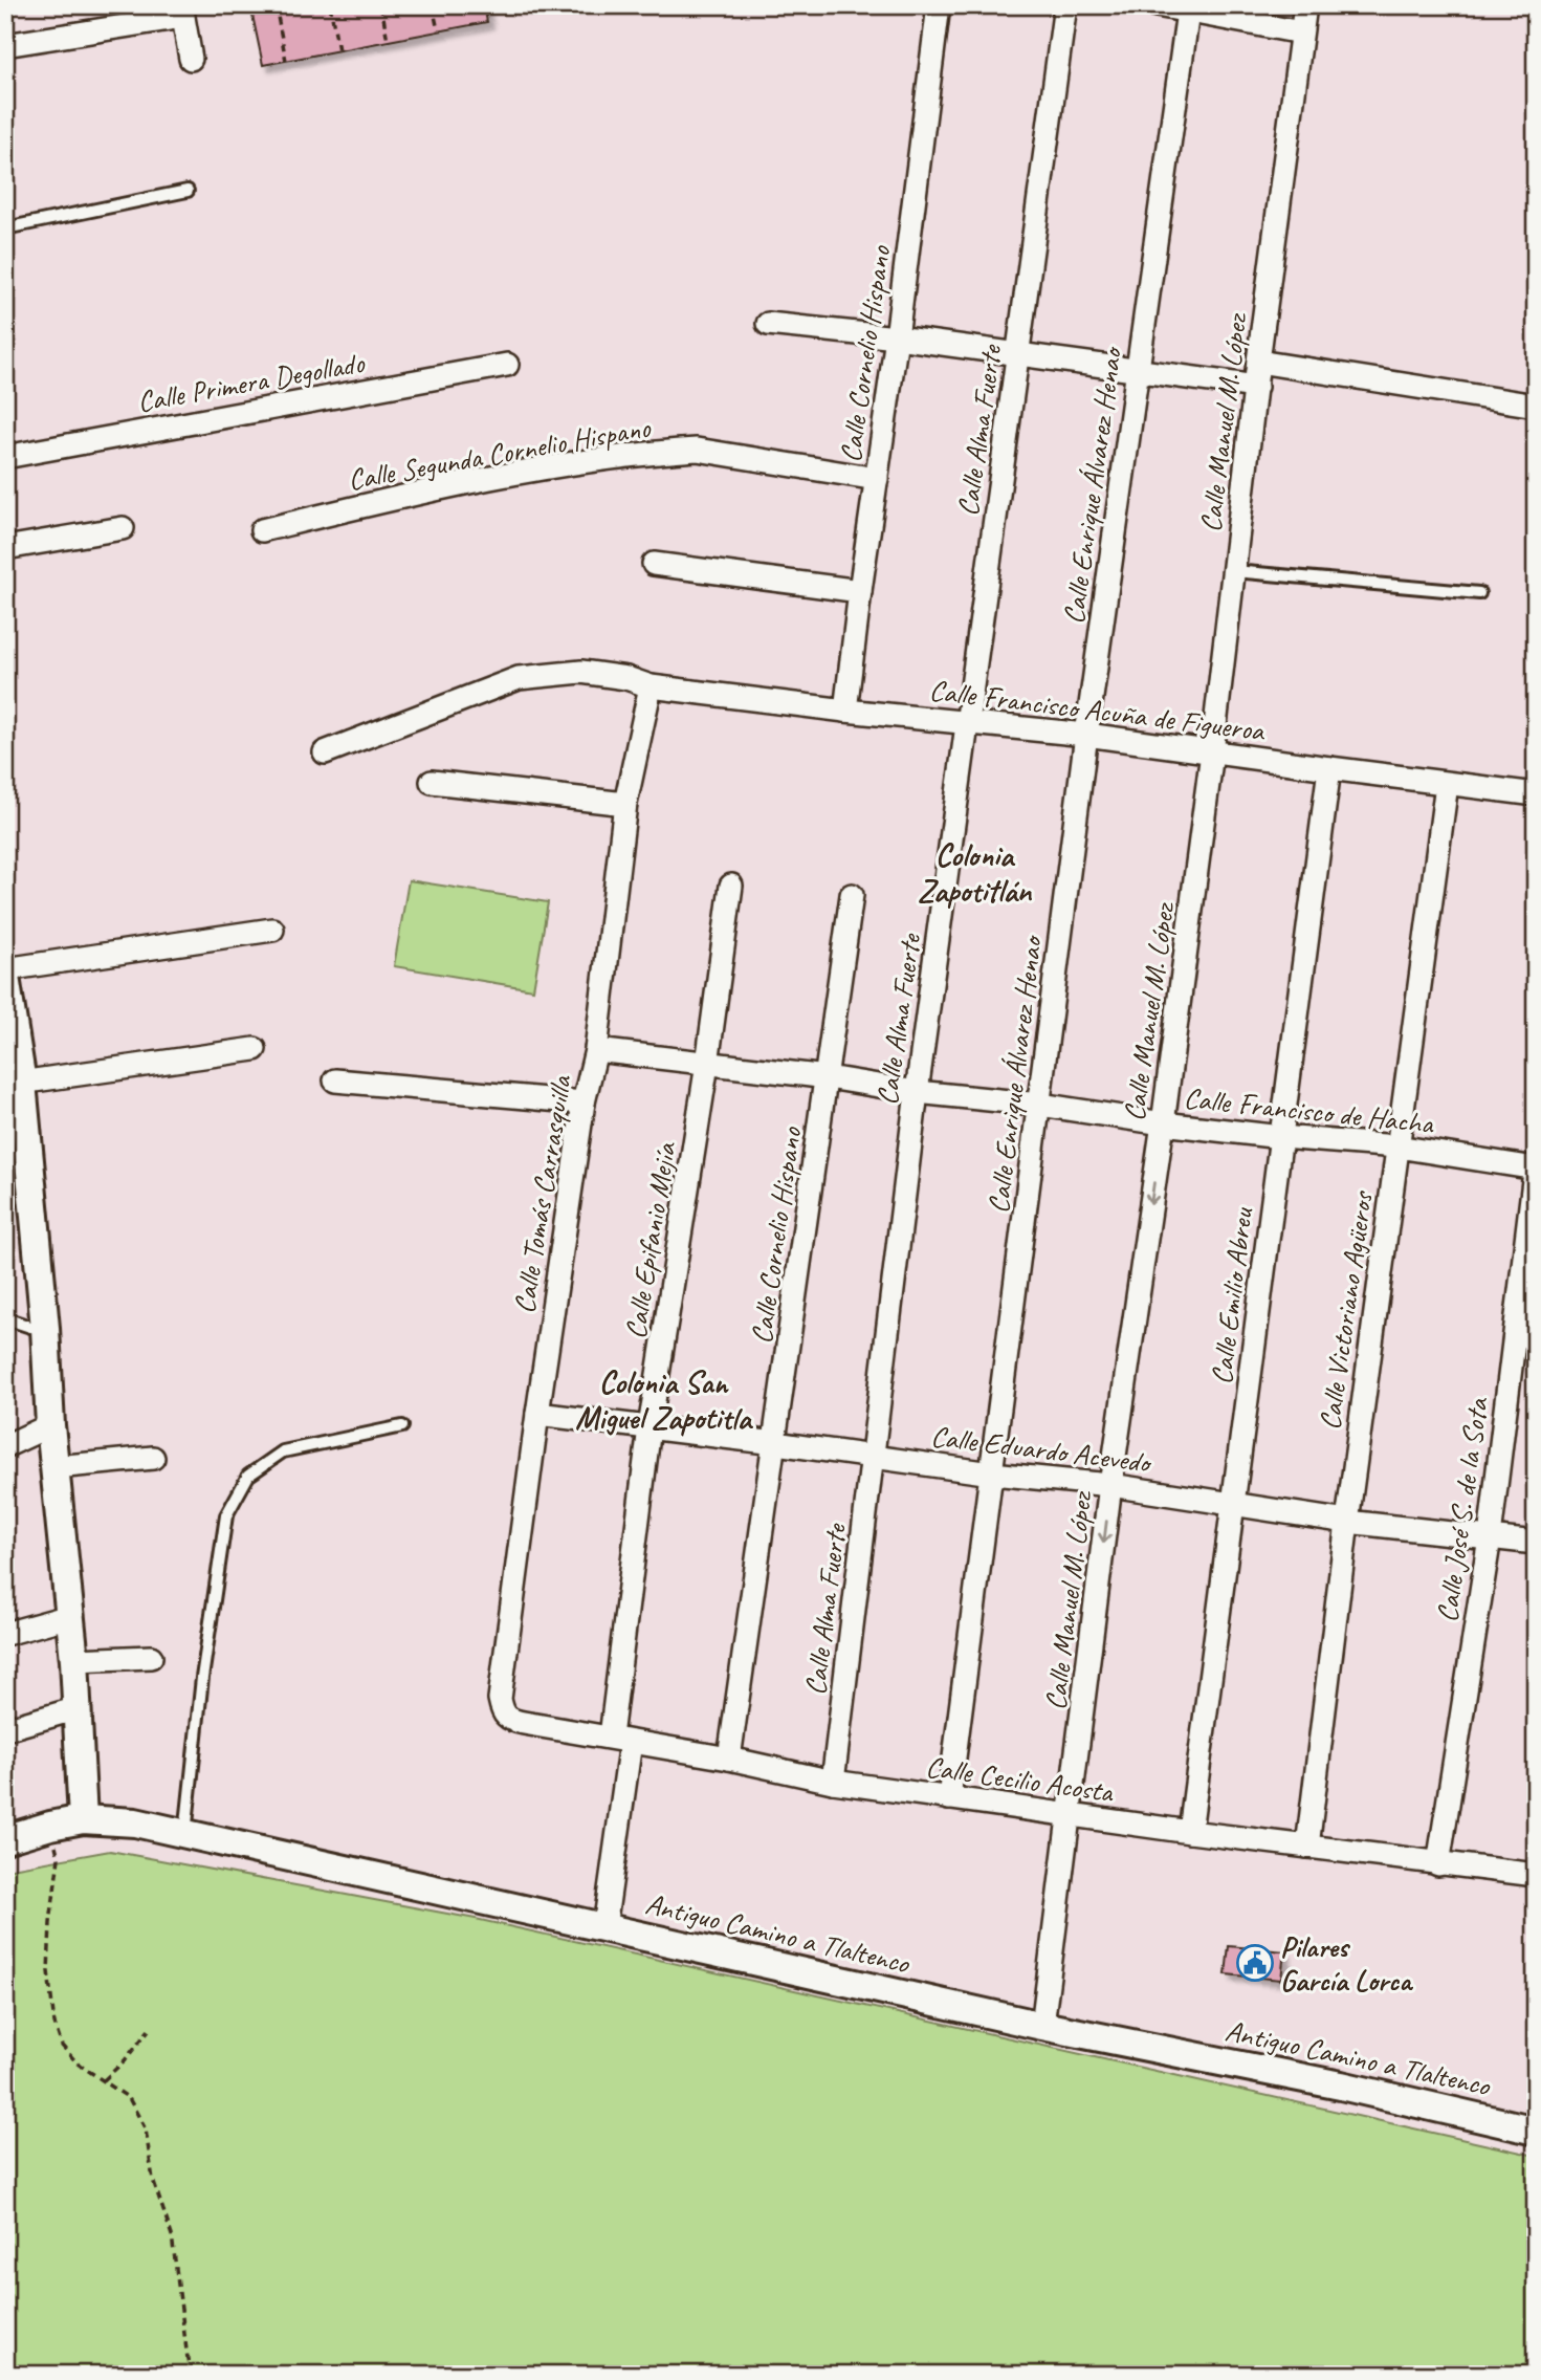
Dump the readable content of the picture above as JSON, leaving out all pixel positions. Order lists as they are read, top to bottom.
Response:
{
  "streets": {
    "street": [
      "Calle Cornelio Hispano",
      "Calle Primera Degollado",
      "Calle Manuel M. López",
      "Calle Alma Fuerte",
      "Calle Segunda Cornelio Hispano",
      "Calle Enrique Álvarez Henao",
      "Calle Francisco Acuña de Figueroa",
      "Calle Francisco de Hacha",
      "Calle Tomás Carrasquilla",
      "Calle Epifanio Mejía",
      "Calle Emilio Abreu",
      "Calle Victoriano Agüeros",
      "Calle Eduardo Acevedo",
      "Calle José S. de la Sota",
      "Calle Cecilio Acosta",
      "Antiguo Camino a Tlaltenco"
    ]
  },
  "crossings": [
    ["Calle Cornelio Hispano", "Calle Segunda Cornelio Hispano"],
    ["Calle Cornelio Hispano", "Calle Francisco Acuña de Figueroa"],
    ["Calle Cornelio Hispano", "Calle Francisco de Hacha"],
    ["Calle Cornelio Hispano", "Calle Eduardo Acevedo"],
    ["Calle Cornelio Hispano", "Calle Cecilio Acosta"],
    ["Calle Manuel M. López", "Calle Francisco Acuña de Figueroa"],
    ["Calle Manuel M. López", "Calle Francisco de Hacha"],
    ["Calle Manuel M. López", "Calle Eduardo Acevedo"],
    ["Calle Manuel M. López", "Calle Cecilio Acosta"],
    ["Calle Manuel M. López", "Antiguo Camino a Tlaltenco"],
    ["Calle Alma Fuerte", "Calle Francisco Acuña de Figueroa"],
    ["Calle Alma Fuerte", "Calle Francisco de Hacha"],
    ["Calle Alma Fuerte", "Calle Eduardo Acevedo"],
    ["Calle Alma Fuerte", "Calle Cecilio Acosta"],
    ["Calle Enrique Álvarez Henao", "Calle Francisco Acuña de Figueroa"],
    ["Calle Enrique Álvarez Henao", "Calle Francisco de Hacha"],
    ["Calle Enrique Álvarez Henao", "Calle Eduardo Acevedo"],
    ["Calle Enrique Álvarez Henao", "Calle Cecilio Acosta"],
    ["Calle Francisco Acuña de Figueroa", "Calle Tomás Carrasquilla"],
    ["Calle Francisco Acuña de Figueroa", "Calle Emilio Abreu"],
    ["Calle Francisco Acuña de Figueroa", "Calle Victoriano Agüeros"],
    ["Calle Francisco de Hacha", "Calle Tomás Carrasquilla"],
    ["Calle Francisco de Hacha", "Calle Epifanio Mejía"],
    ["Calle Francisco de Hacha", "Calle Emilio Abreu"],
    ["Calle Francisco de Hacha", "Calle Victoriano Agüeros"],
    ["Calle Francisco de Hacha", "Calle José S. de la Sota"],
    ["Calle Tomás Carrasquilla", "Calle Eduardo Acevedo"],
    ["Calle Tomás Carrasquilla", "Calle Cecilio Acosta"],
    ["Calle Epifanio Mejía", "Calle Eduardo Acevedo"],
    ["Calle Epifanio Mejía", "Calle Cecilio Acosta"],
    ["Calle Epifanio Mejía", "Antiguo Camino a Tlaltenco"],
    ["Calle Emilio Abreu", "Calle Eduardo Acevedo"],
    ["Calle Emilio Abreu", "Calle Cecilio Acosta"],
    ["Calle Victoriano Agüeros", "Calle Eduardo Acevedo"],
    ["Calle Victoriano Agüeros", "Calle Cecilio Acosta"],
    ["Calle Eduardo Acevedo", "Calle José S. de la Sota"],
    ["Calle José S. de la Sota", "Calle Cecilio Acosta"]
  ],
  "districts": ["Colonia Zapotitlán", "Colonia San Miguel Zapotitla"],
  "places": {
    "public building": ["Pilares García Lorca"]
  }
}
